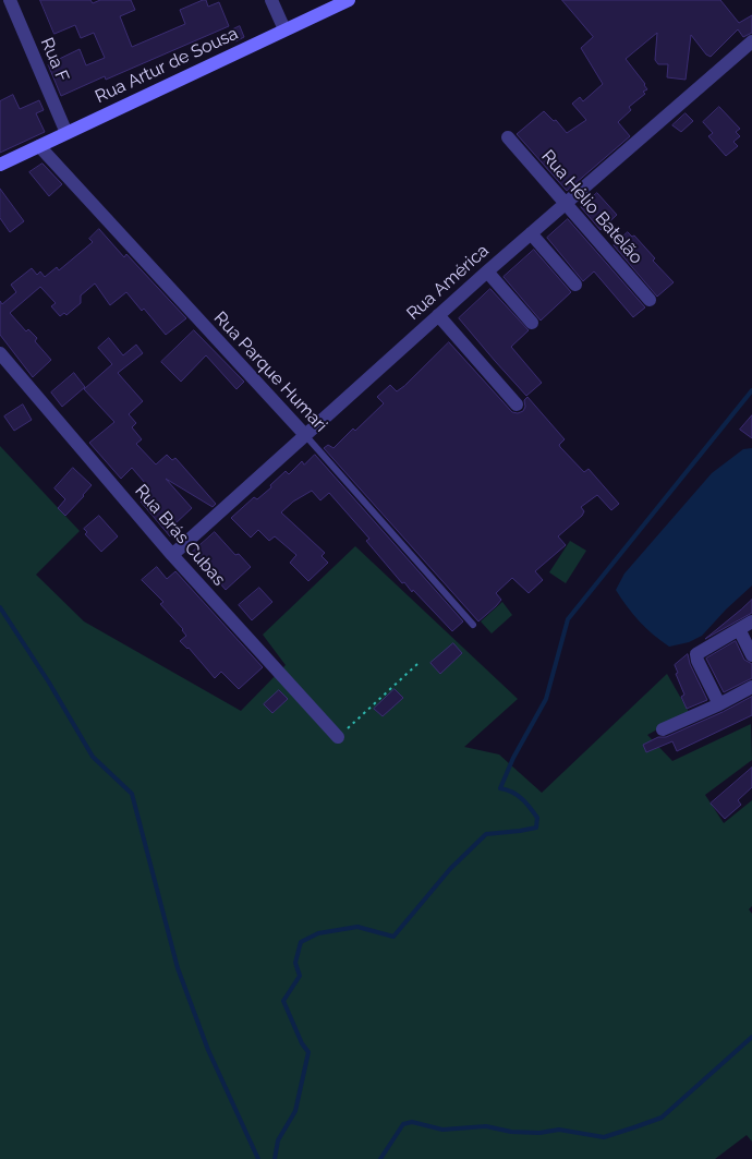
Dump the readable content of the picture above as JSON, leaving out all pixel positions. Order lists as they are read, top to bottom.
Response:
{
  "streets": {
    "street": [
      "Rua F",
      "Rua Artur de Sousa",
      "Rua Hélio Batelão",
      "Rua América",
      "Rua Parque Humari",
      "Rua Brás Cubas"
    ]
  },
  "crossings": [
    ["Rua F", "Rua Artur de Sousa"],
    ["Rua Artur de Sousa", "Rua Parque Humari"],
    ["Rua Hélio Batelão", "Rua América"],
    ["Rua América", "Rua Parque Humari"],
    ["Rua América", "Rua Brás Cubas"]
  ]
}
